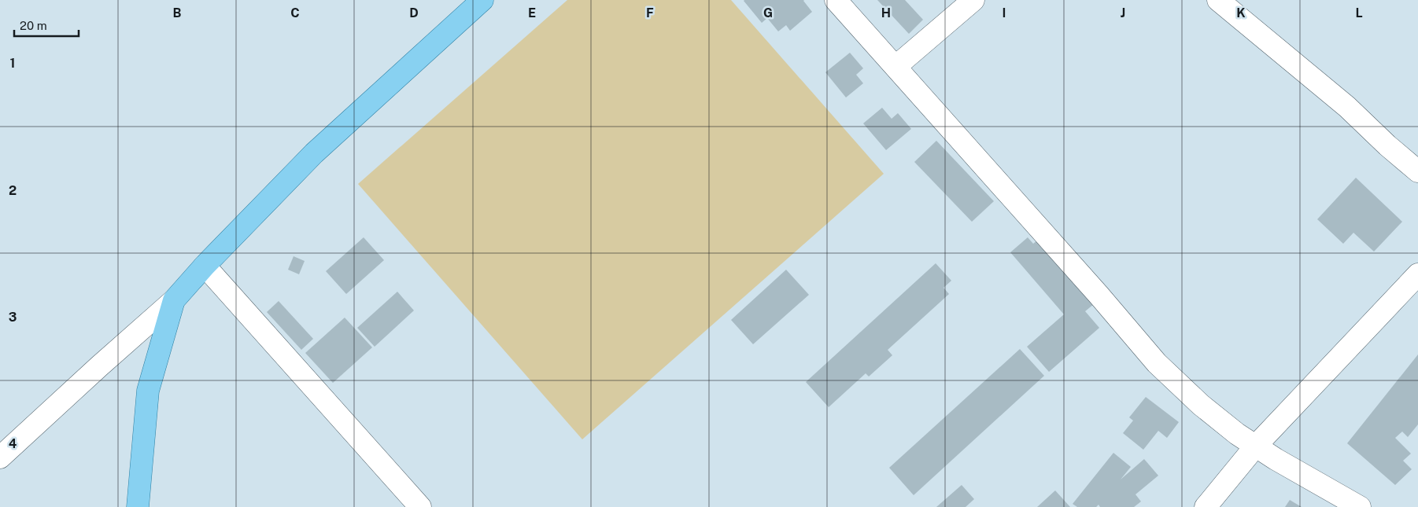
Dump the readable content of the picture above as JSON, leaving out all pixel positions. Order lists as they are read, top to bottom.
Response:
{
  "scale_bar": "20 m",
  "grid": {
    "columns": [
      "B",
      "C",
      "D",
      "E",
      "F",
      "G",
      "H",
      "I",
      "J",
      "K",
      "L"
    ],
    "rows": [
      "1",
      "2",
      "3",
      "4"
    ]
  }
}
